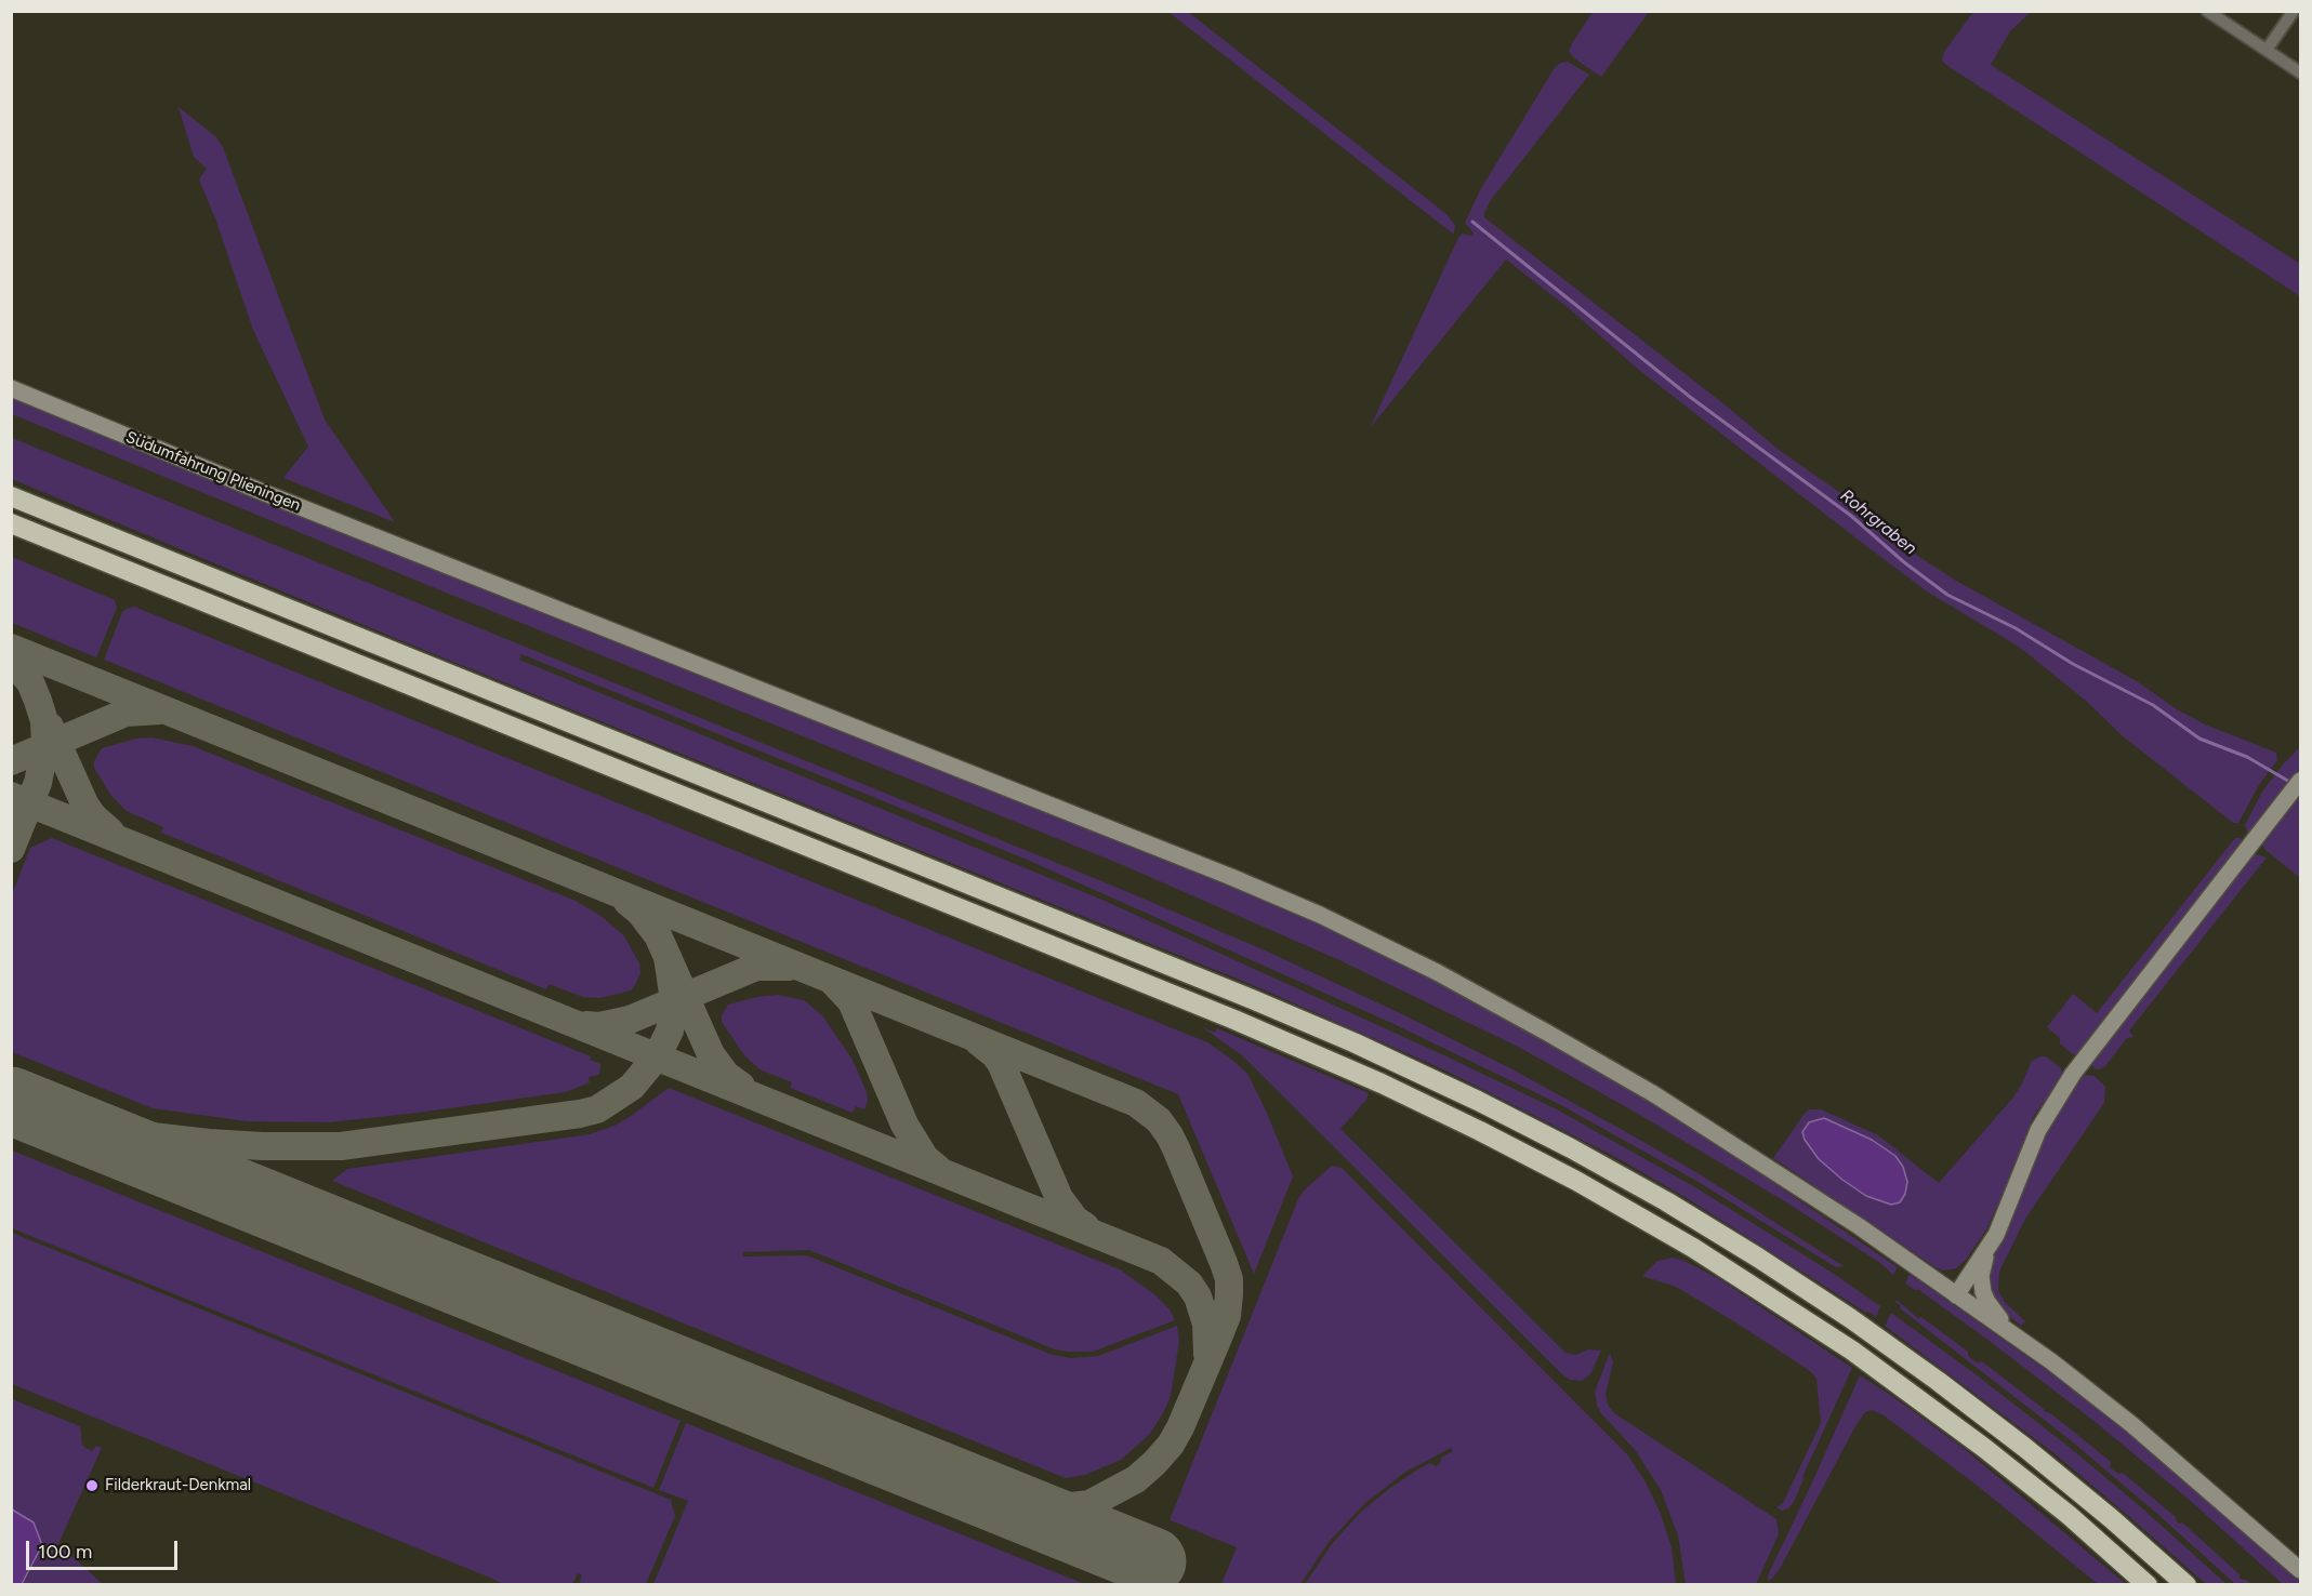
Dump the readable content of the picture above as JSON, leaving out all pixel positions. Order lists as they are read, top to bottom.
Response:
{
  "streets": {
    "main road": ["Südumfahrung Plieningen"]
  },
  "water": ["Rohrgraben"],
  "places": ["Filderkraut-Denkmal"],
  "scale_bar": "100 m"
}
